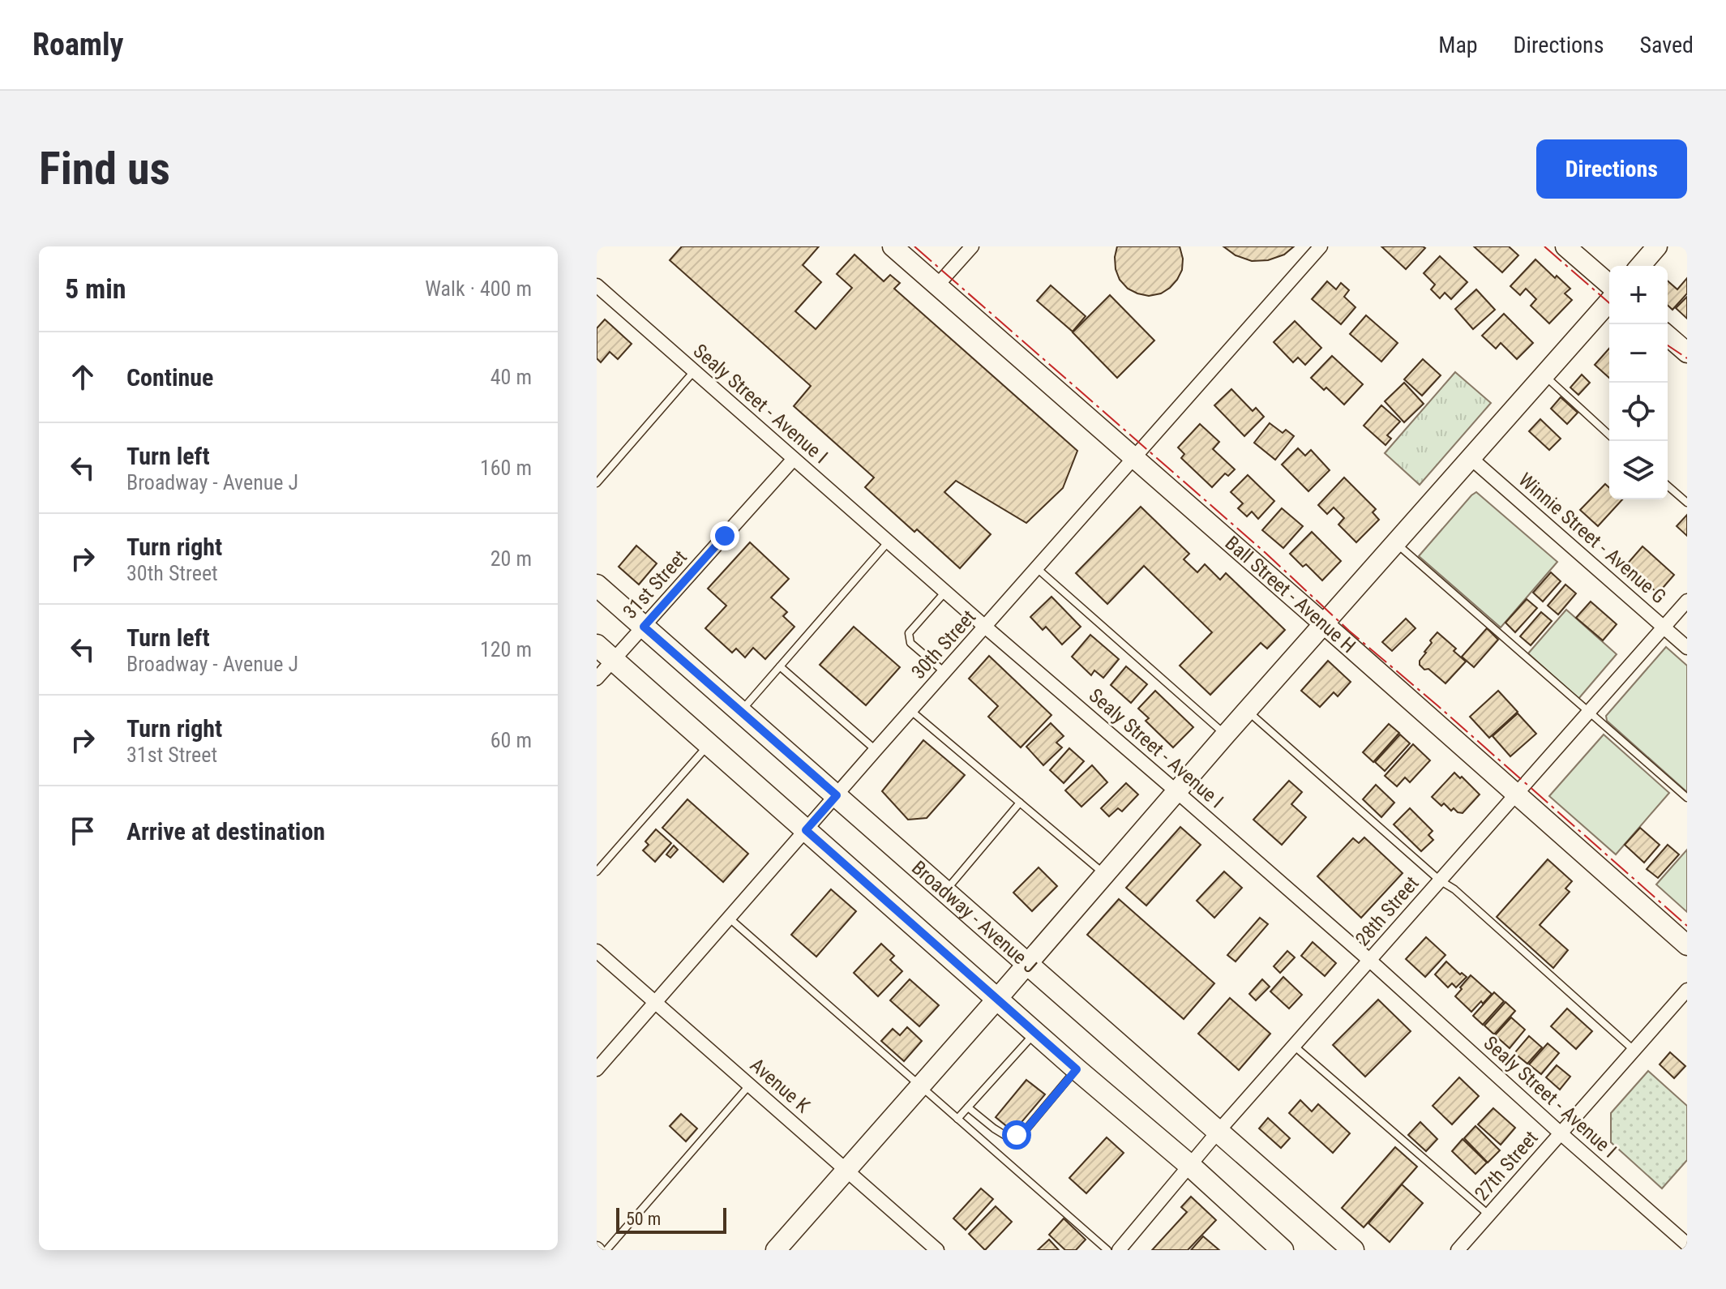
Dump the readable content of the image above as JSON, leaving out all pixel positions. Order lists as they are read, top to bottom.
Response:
{
  "streets": {
    "main road": ["Ball Street - Avenue H", "Broadway - Avenue J"],
    "street": [
      "Sealy Street - Avenue I",
      "Winnie Street - Avenue G",
      "31st Street",
      "30th Street",
      "28th Street",
      "Avenue K",
      "27th Street"
    ]
  },
  "crossings": [
    ["Sealy Street - Avenue I", "31st Street"],
    ["Sealy Street - Avenue I", "30th Street"],
    ["Sealy Street - Avenue I", "28th Street"],
    ["Sealy Street - Avenue I", "27th Street"],
    ["Winnie Street - Avenue G", "28th Street"],
    ["31st Street", "Broadway - Avenue J"],
    ["Ball Street - Avenue H", "30th Street"],
    ["Ball Street - Avenue H", "28th Street"],
    ["30th Street", "Broadway - Avenue J"],
    ["30th Street", "Avenue K"],
    ["28th Street", "Broadway - Avenue J"]
  ],
  "scale_bar": "50 m",
  "page": {
    "header": "Roamly",
    "nav": ["Map", "Directions", "Saved"],
    "buttons": "Directions",
    "title": "Find us",
    "heading": ["5 min", "Walk · 400 m"],
    "map_buttons": ["+", "−"],
    "list": [
      ["Continue", "40 m"],
      ["Turn left", "Broadway - Avenue J", "160 m"],
      ["Turn right", "30th Street", "20 m"],
      ["Turn left", "Broadway - Avenue J", "120 m"],
      ["Turn right", "31st Street", "60 m"],
      "Arrive at destination"
    ],
    "scale": "50 m"
  }
}
